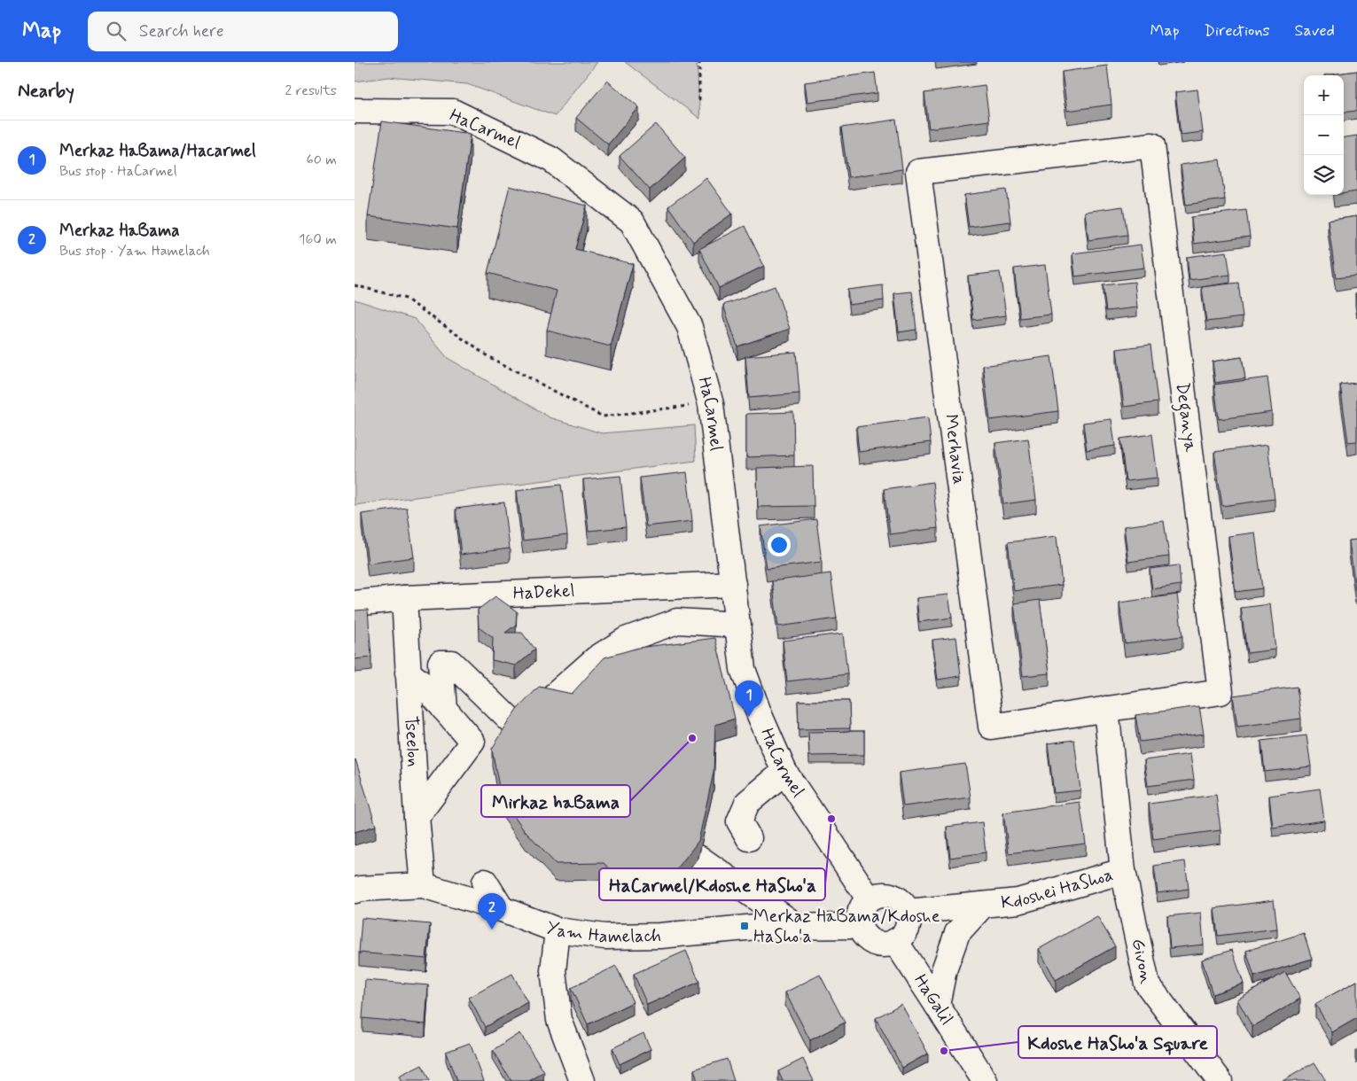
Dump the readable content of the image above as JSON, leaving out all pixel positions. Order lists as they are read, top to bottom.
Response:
{
  "streets": {
    "street": [
      "HaCarmel",
      "Deganya",
      "Merhavia",
      "HaDekel",
      "Tseelon",
      "Kdoshei HaShoa",
      "Yam Hamelach",
      "Givon",
      "HaGalil"
    ]
  },
  "crossings": [
    ["HaCarmel", "HaDekel"],
    ["HaCarmel", "Kdoshei HaShoa"],
    ["HaCarmel", "Yam Hamelach"],
    ["HaCarmel", "HaGalil"],
    ["Deganya", "Merhavia"],
    ["Deganya", "Kdoshei HaShoa"],
    ["HaDekel", "Tseelon"],
    ["Tseelon", "Yam Hamelach"],
    ["Kdoshei HaShoa", "Yam Hamelach"],
    ["Kdoshei HaShoa", "Givon"],
    ["Kdoshei HaShoa", "HaGalil"],
    ["Yam Hamelach", "HaGalil"]
  ],
  "places": {
    "other": ["Mirkaz haBama", "HaCarmel/Kdoshe HaSho'a", "Kdoshe HaSho'a Square"],
    "transit": ["Merkaz HaBama/Kdoshe HaSho'a"]
  },
  "page": {
    "header": "Map",
    "search": "Search here",
    "nav": ["Map", "Directions", "Saved"],
    "heading": ["Nearby", "2 results"],
    "map_buttons": ["+", "−"],
    "list": [
      {
        "mark": "1",
        "name": "Merkaz HaBama/Hacarmel",
        "note": "Bus stop · HaCarmel",
        "value": "60 m"
      },
      {
        "mark": "2",
        "name": "Merkaz HaBama",
        "note": "Bus stop · Yam Hamelach",
        "value": "160 m"
      }
    ],
    "pins": ["1", "2"]
  }
}
